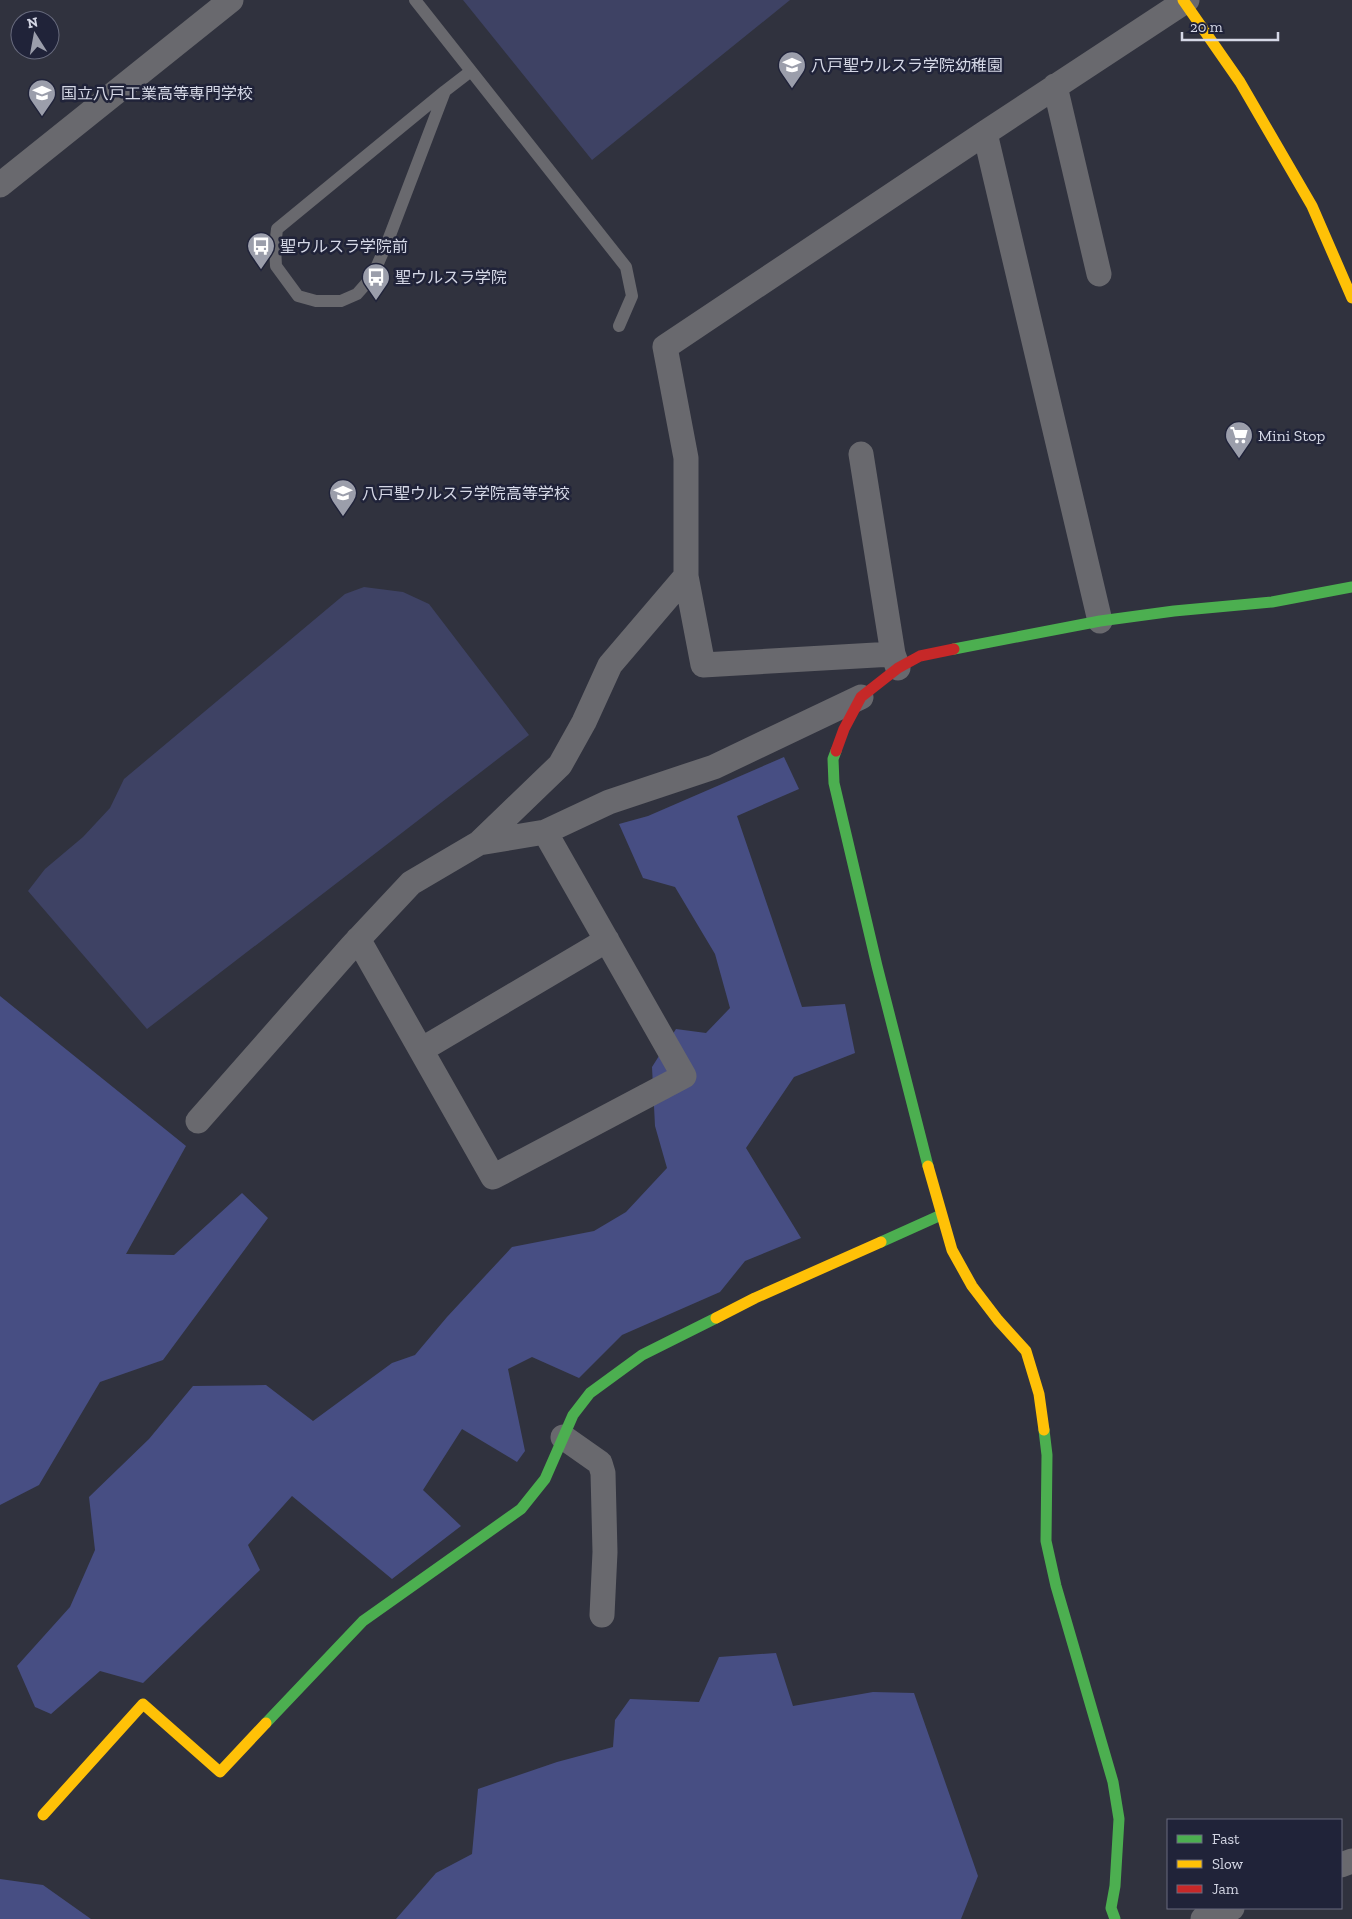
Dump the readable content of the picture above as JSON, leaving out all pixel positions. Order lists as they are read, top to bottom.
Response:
{
  "places": {
    "school or university": ["八戸聖ウルスラ学院幼稚園", "国立八戸工業高等専門学校", "八戸聖ウルスラ学院高等学校"],
    "bus stop": ["聖ウルスラ学院前", "聖ウルスラ学院"],
    "supermarket": ["Mini Stop"]
  },
  "legend": ["Fast", "Slow", "Jam"],
  "scale_bar": "20 m",
  "north": "top"
}
